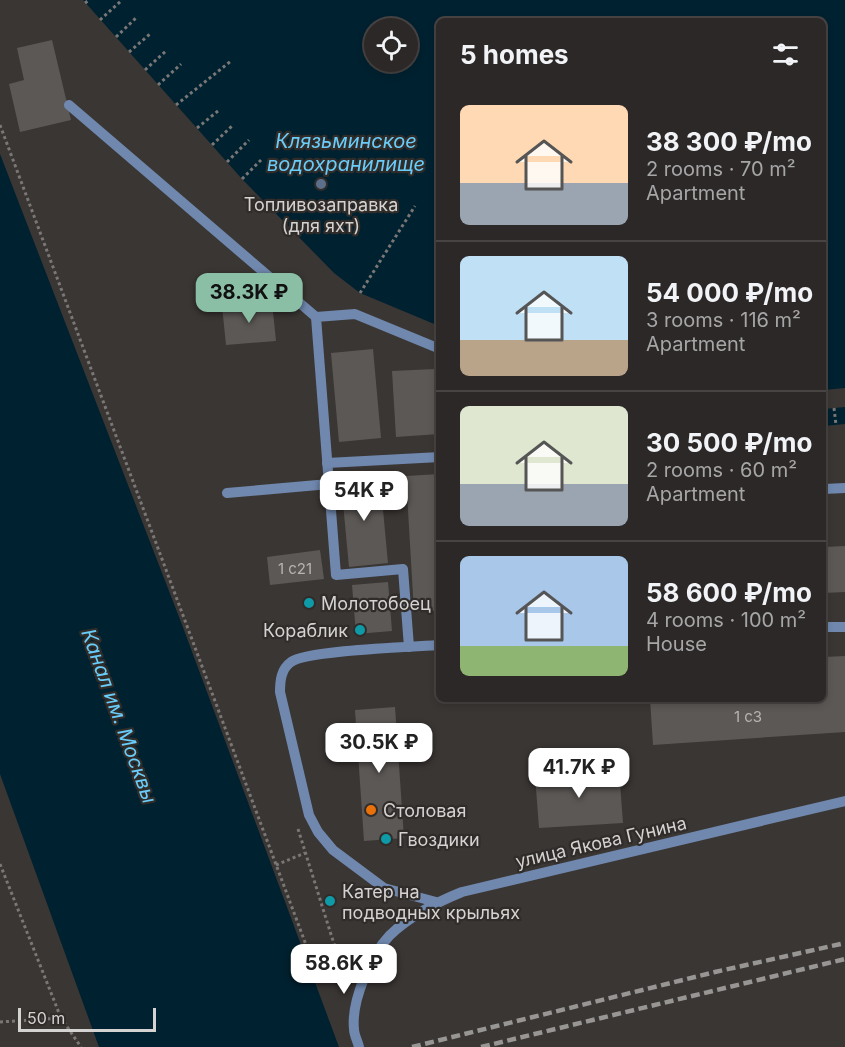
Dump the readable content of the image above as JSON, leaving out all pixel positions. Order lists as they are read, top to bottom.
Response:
{
  "streets": {
    "street": ["улица Якова Гунина"]
  },
  "water": ["Клязьминское водохранилище", "Канал им. Москвы"],
  "places": [
    "Топливозаправка (для яхт)",
    "Молотобоец",
    "Кораблик",
    "Столовая",
    "Гвоздики",
    "Катер на подводных крыльях"
  ],
  "house_numbers": ["1 с21", "1 с3"],
  "scale_bar": "50 m",
  "page": {
    "heading": "5 homes",
    "list": [
      {
        "name": "38 300 ₽/mo",
        "note": "2 rooms · 70 m² · Apartment"
      },
      {
        "name": "54 000 ₽/mo",
        "note": "3 rooms · 116 m² · Apartment"
      },
      {
        "name": "30 500 ₽/mo",
        "note": "2 rooms · 60 m² · Apartment"
      },
      {
        "name": "58 600 ₽/mo",
        "note": "4 rooms · 100 m² · House"
      }
    ],
    "price": [
      "38.3K ₽",
      "54K ₽",
      "30.5K ₽",
      "41.7K ₽",
      "58.6K ₽"
    ],
    "scale": "50 m"
  }
}
